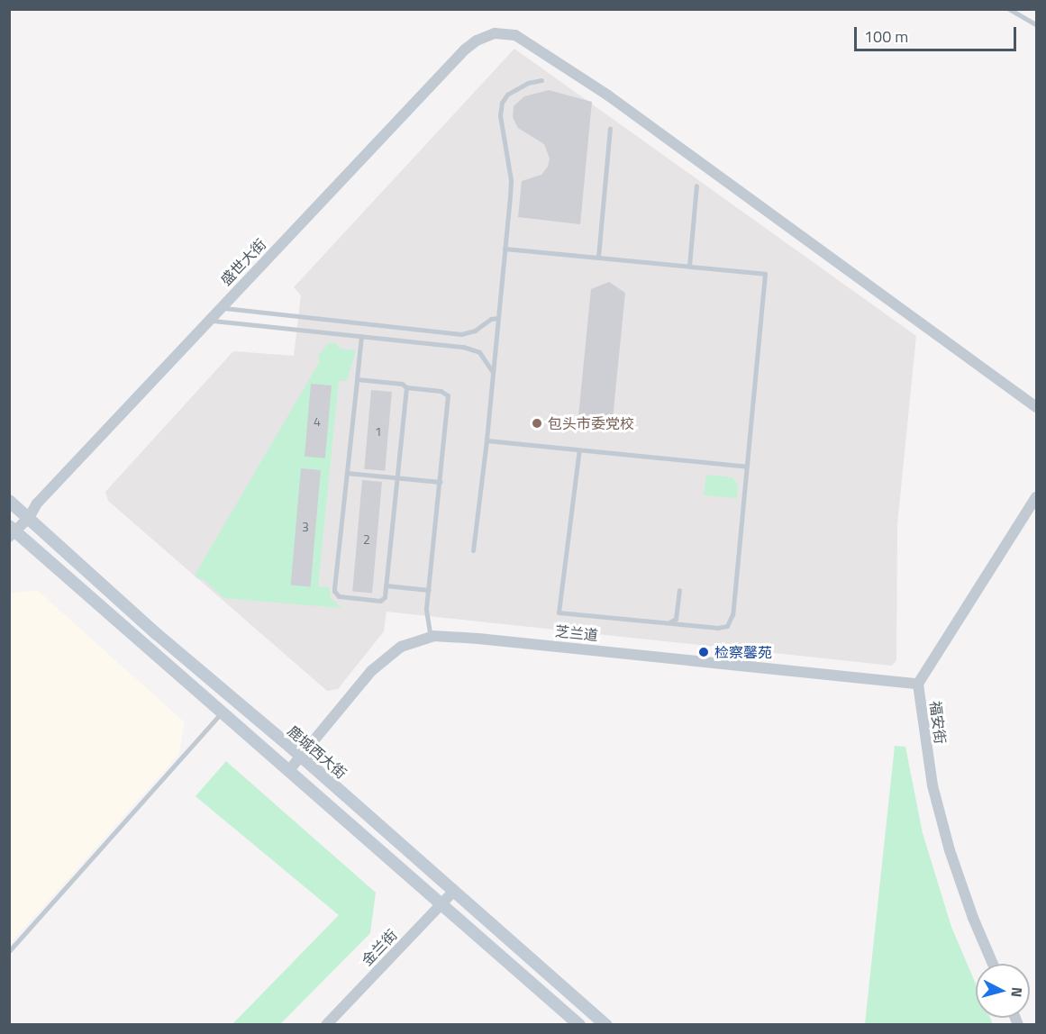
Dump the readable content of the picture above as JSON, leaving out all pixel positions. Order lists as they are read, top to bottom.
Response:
{
  "streets": {
    "main road": ["鹿城西大街"],
    "street": [
      "盛世大街",
      "芝兰道",
      "福安街",
      "金兰街"
    ]
  },
  "crossings": [
    ["盛世大街", "鹿城西大街"],
    ["芝兰道", "福安街"],
    ["芝兰道", "鹿城西大街"],
    ["鹿城西大街", "金兰街"]
  ],
  "places": ["包头市委党校", "检察馨苑"],
  "house_numbers": [
    "4",
    "1",
    "3",
    "2"
  ],
  "scale_bar": "100 m",
  "north": "right"
}
